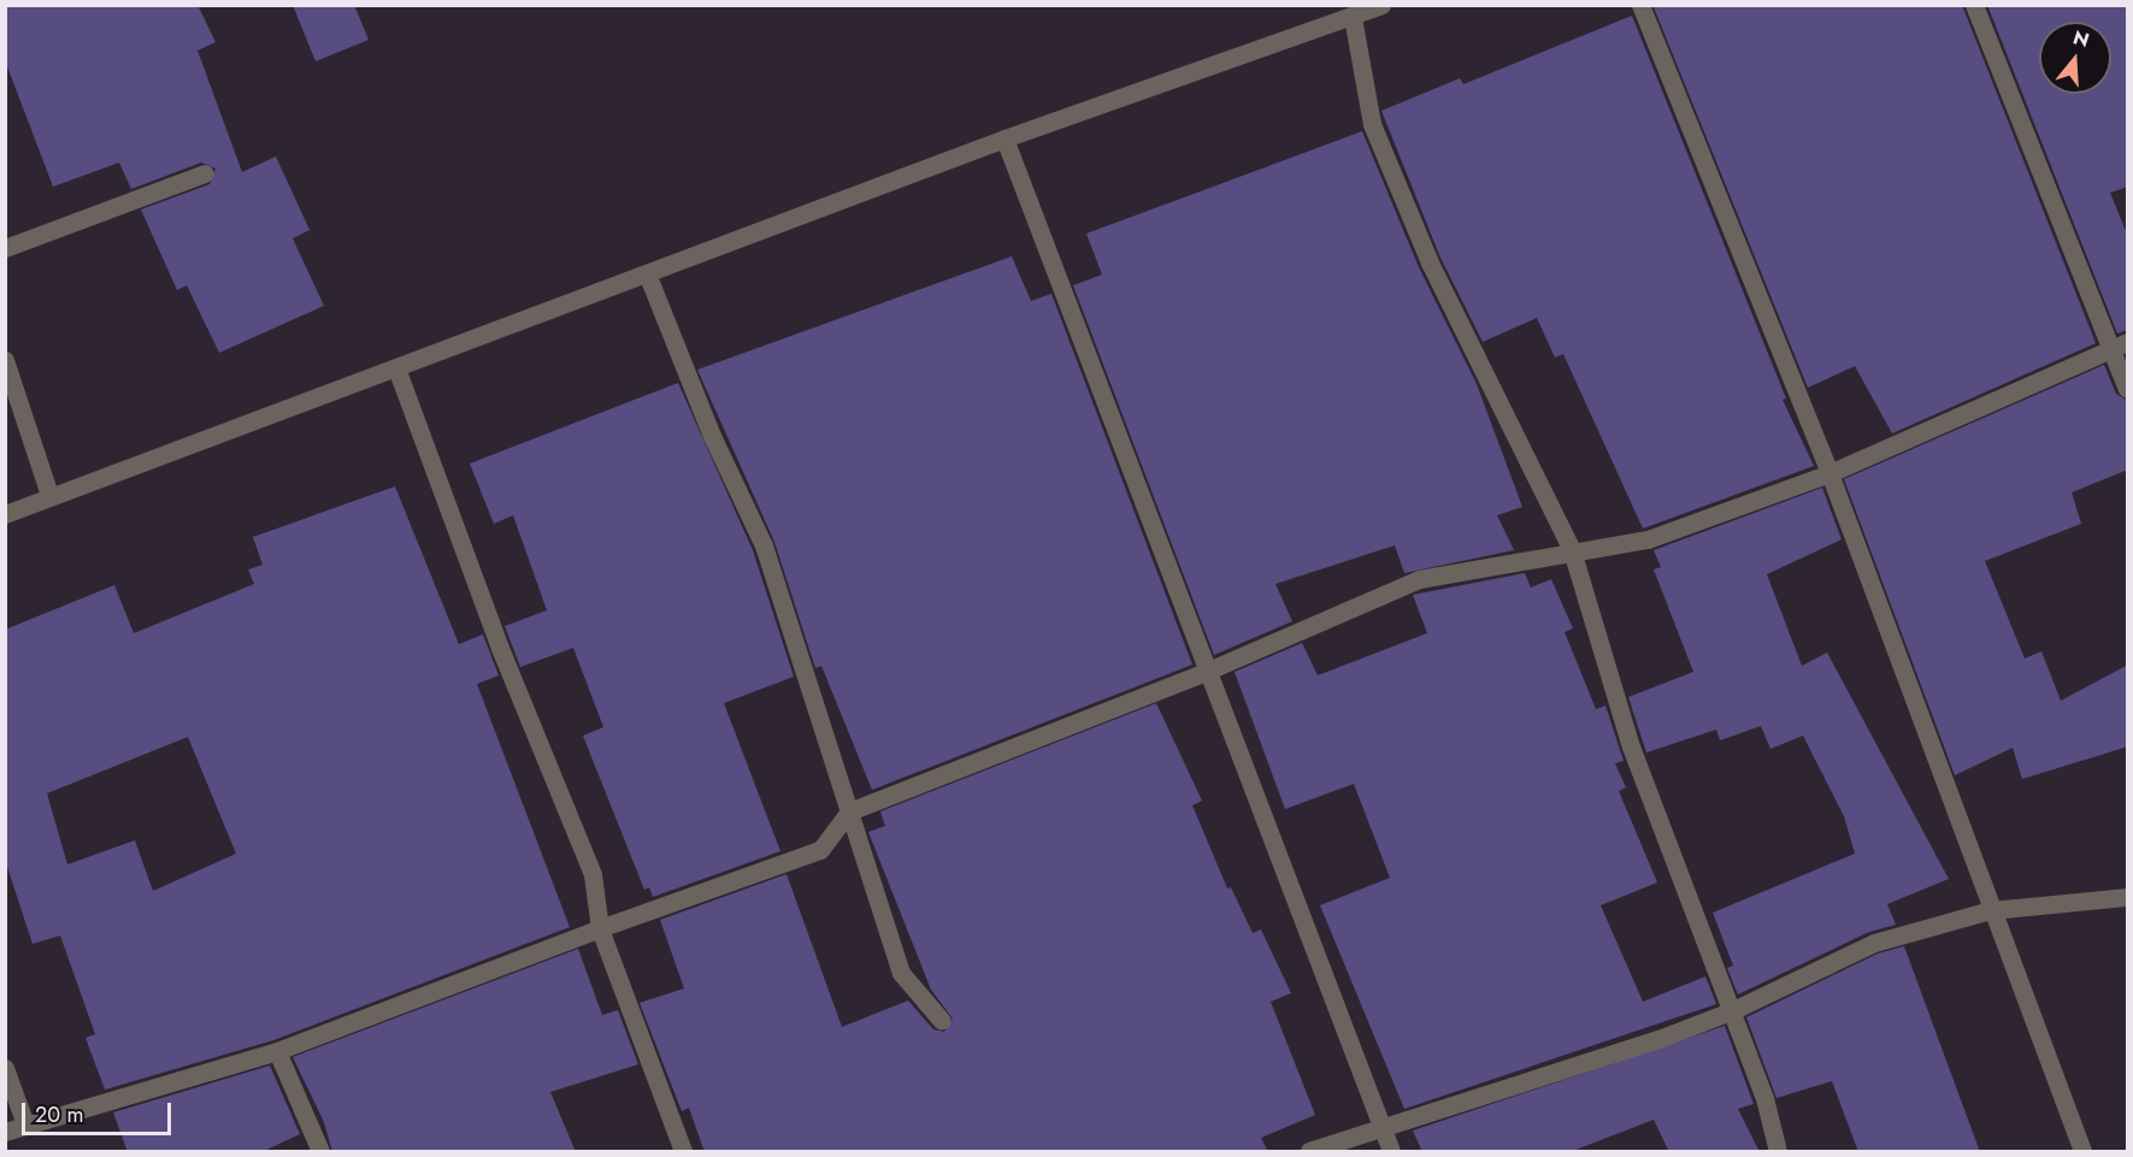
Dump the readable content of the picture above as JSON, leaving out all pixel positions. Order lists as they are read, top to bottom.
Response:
{
  "scale_bar": "20 m",
  "north": "top"
}
